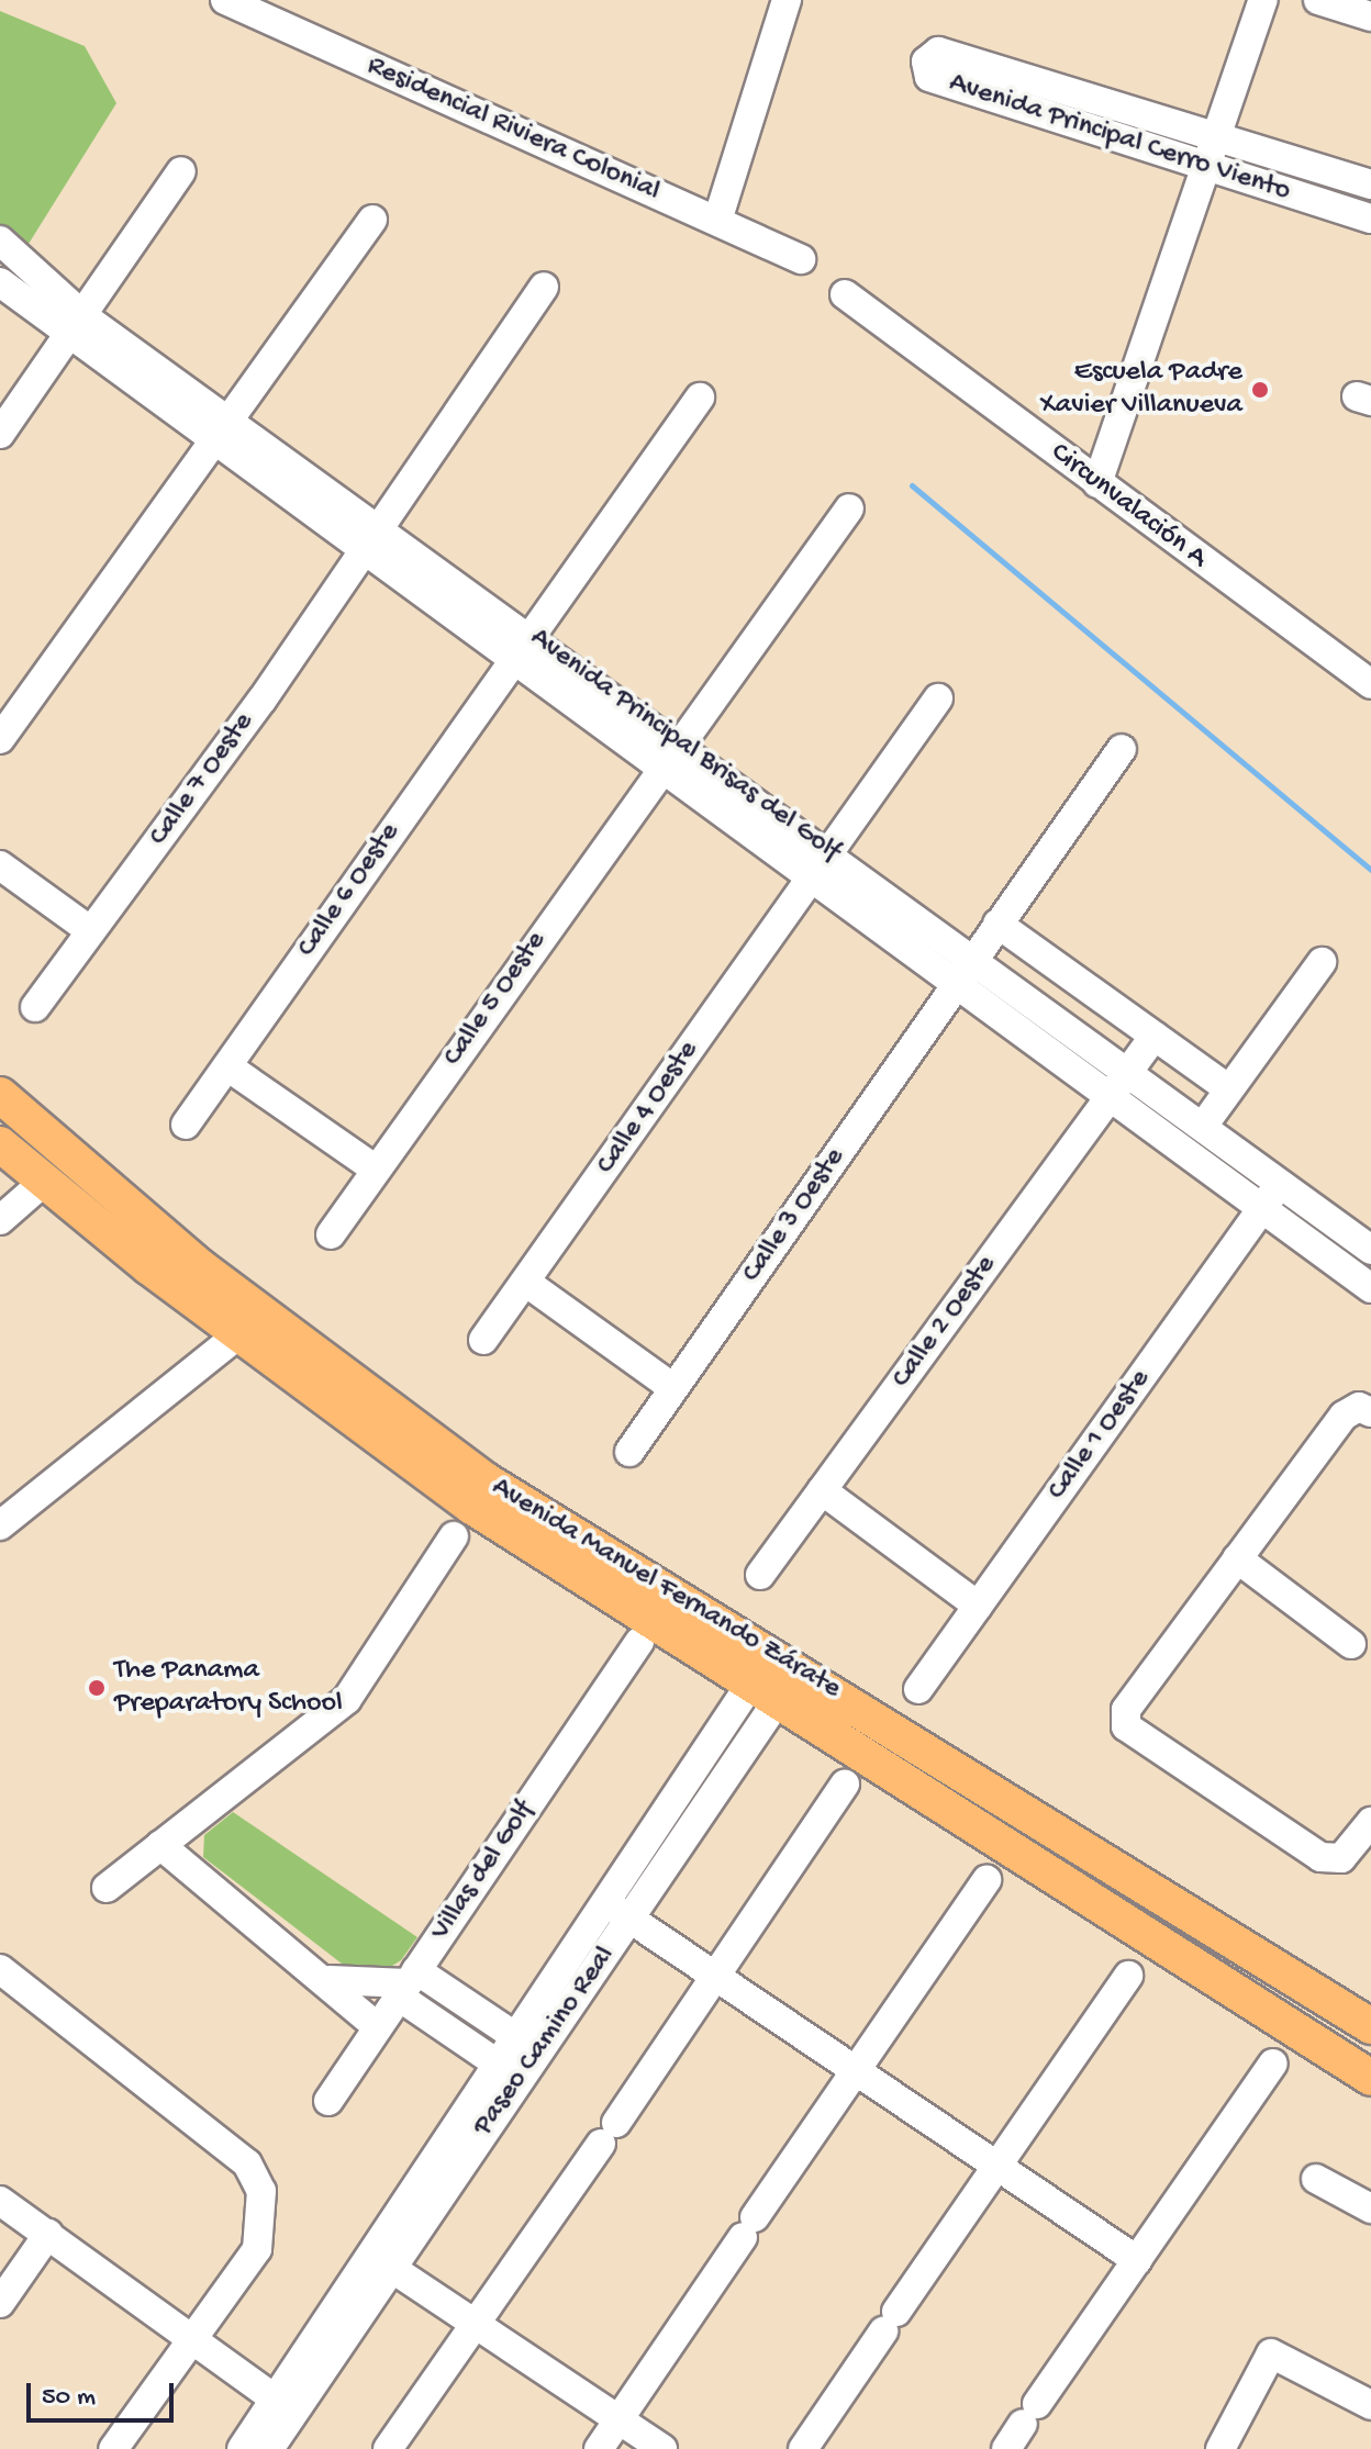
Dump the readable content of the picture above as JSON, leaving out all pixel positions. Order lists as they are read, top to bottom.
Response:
{
  "streets": {
    "main road": ["Avenida Manuel Fernando Zárate"],
    "street": [
      "Residencial Riviera Colonial",
      "Avenida Principal Cerro Viento",
      "Circunvalación A",
      "Avenida Principal Brisas del Golf",
      "Calle 7 Oeste",
      "Calle 6 Oeste",
      "Calle 5 Oeste",
      "Calle 4 Oeste",
      "Calle 3 Oeste",
      "Calle 2 Oeste",
      "Calle 1 Oeste",
      "Villas del Golf",
      "Paseo Camino Real"
    ]
  },
  "crossings": [
    ["Avenida Principal Brisas del Golf", "Calle 7 Oeste"],
    ["Avenida Principal Brisas del Golf", "Calle 6 Oeste"],
    ["Avenida Principal Brisas del Golf", "Calle 5 Oeste"],
    ["Avenida Principal Brisas del Golf", "Calle 4 Oeste"],
    ["Avenida Principal Brisas del Golf", "Calle 3 Oeste"],
    ["Avenida Principal Brisas del Golf", "Calle 2 Oeste"],
    ["Avenida Principal Brisas del Golf", "Calle 1 Oeste"],
    ["Avenida Manuel Fernando Zárate", "Paseo Camino Real"]
  ],
  "places": ["Escuela Padre Xavier Villanueva", "The Panama Preparatory School"],
  "scale_bar": "50 m"
}
